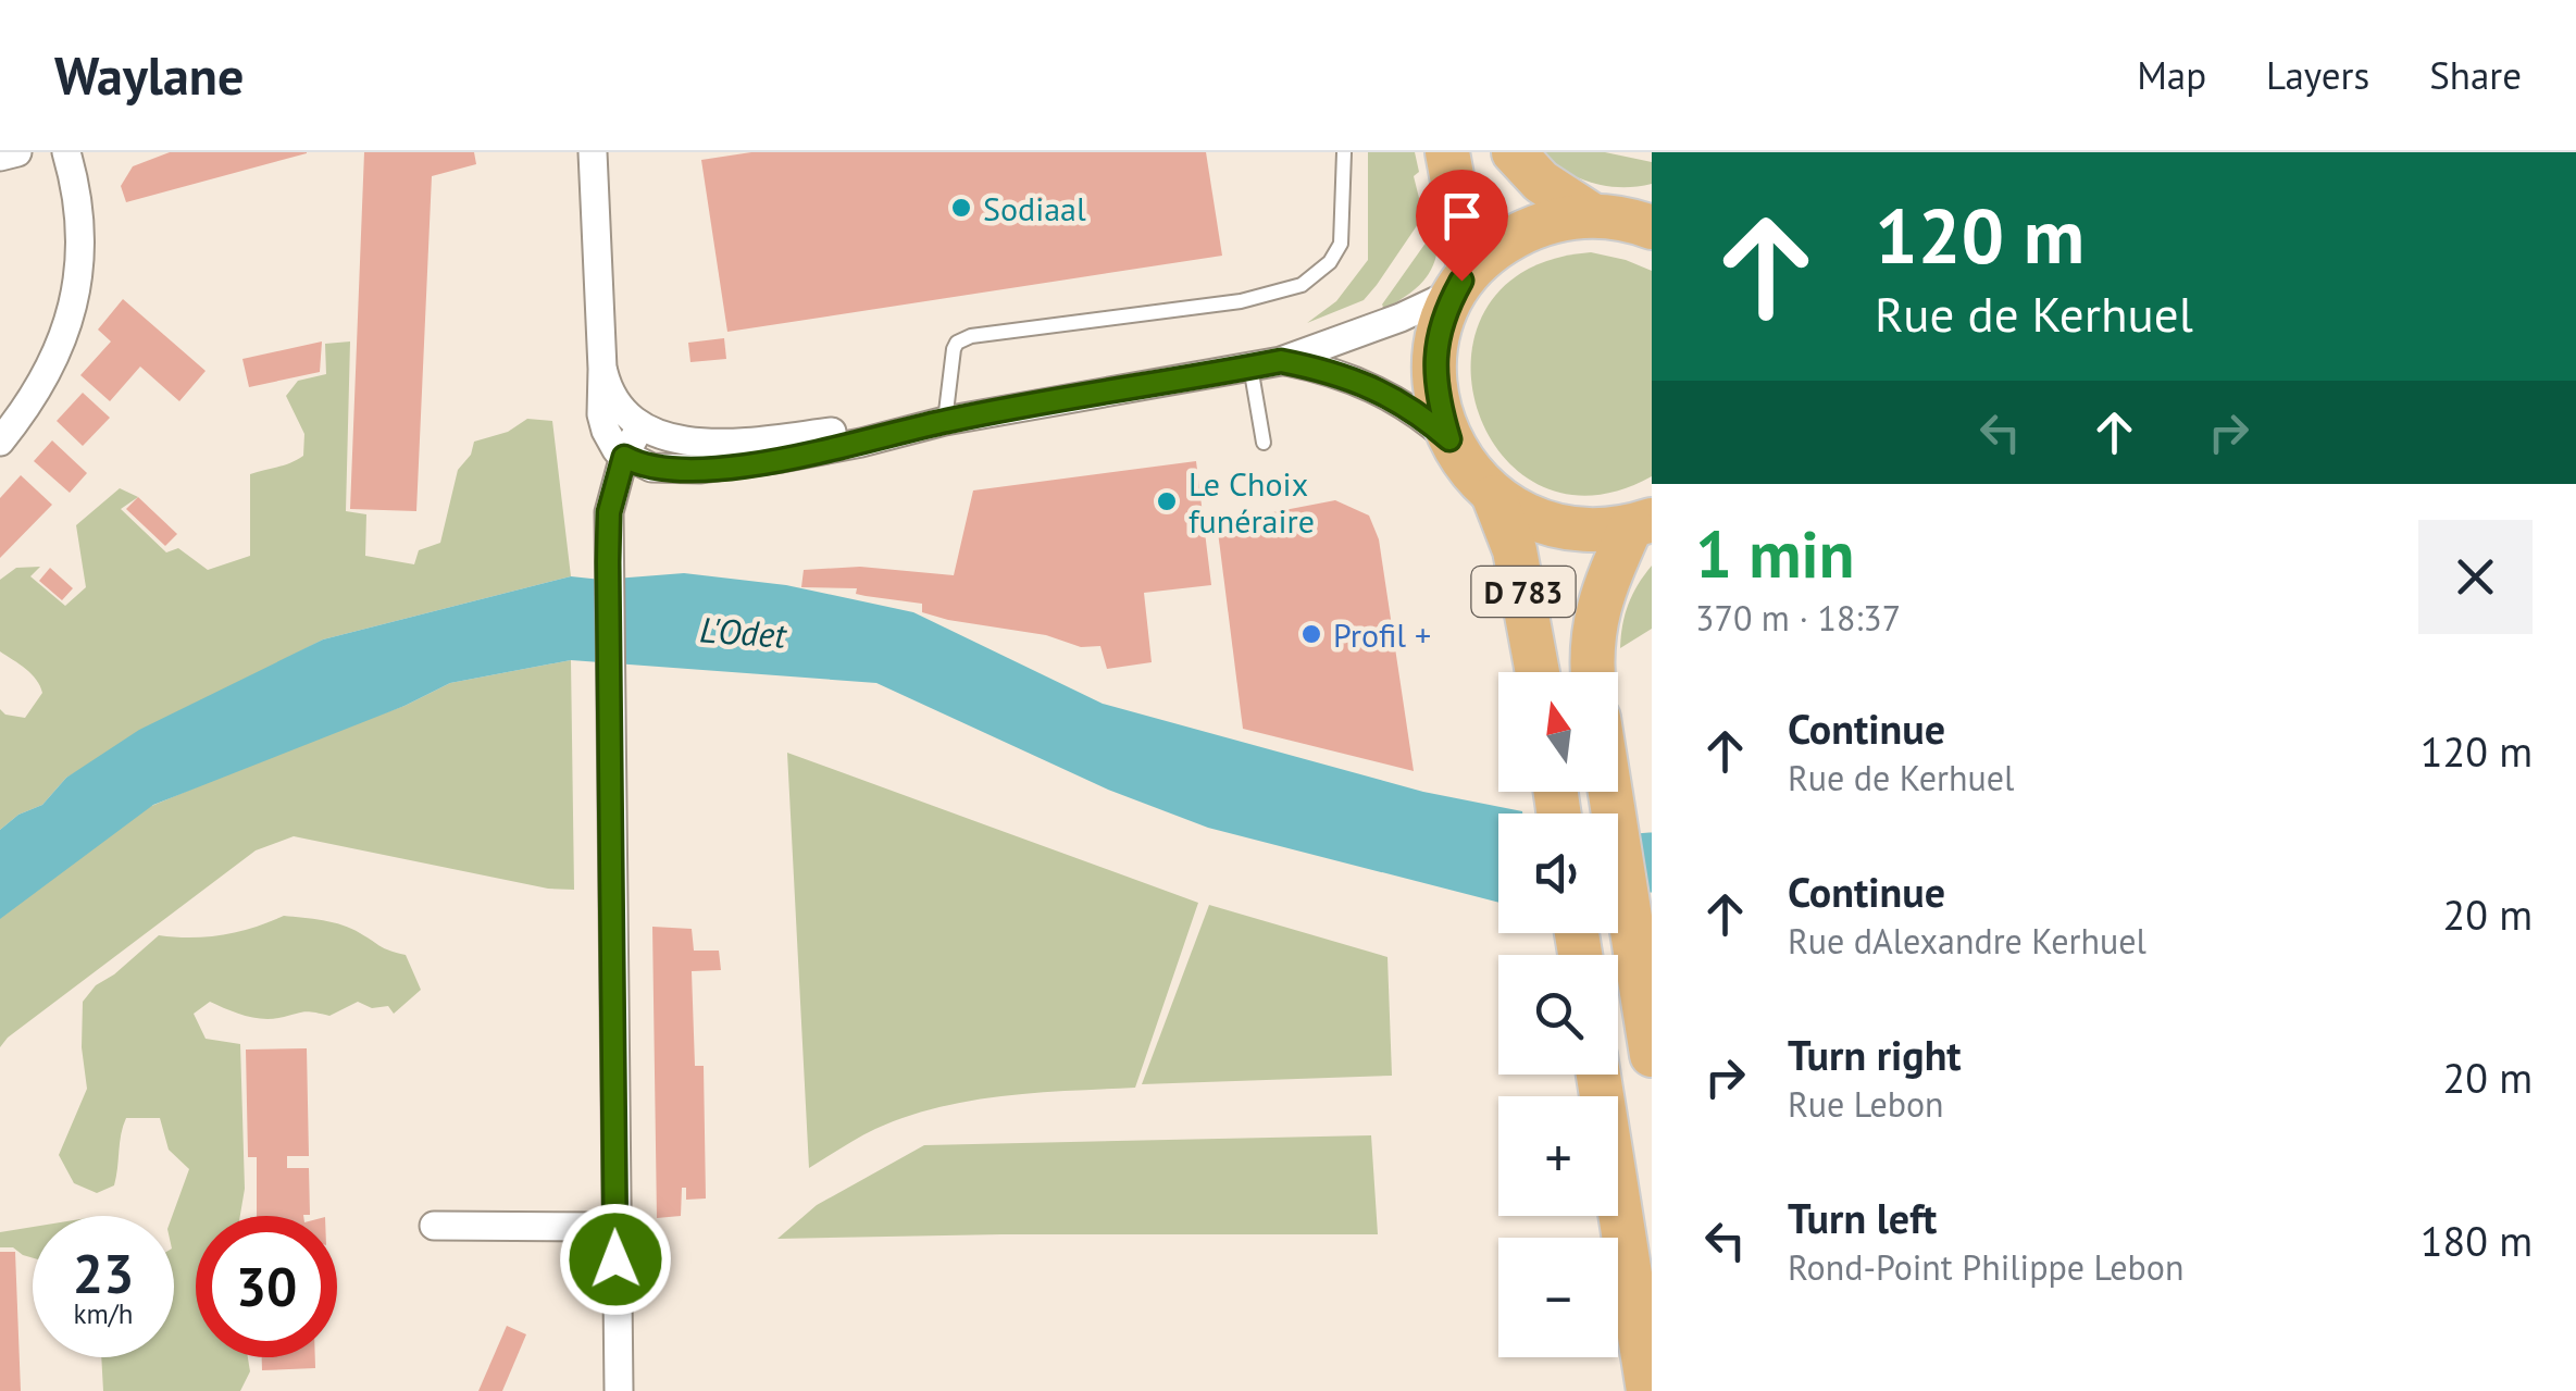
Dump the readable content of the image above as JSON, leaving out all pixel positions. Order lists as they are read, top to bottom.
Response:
{
  "streets": {
    "main road": ["D 783"]
  },
  "water": ["L'Odet"],
  "places": ["Sodiaal", "Le Choix funéraire", "Profil +"],
  "north": "top",
  "page": {
    "header": "Waylane",
    "nav": ["Map", "Layers", "Share"],
    "turn": ["120 m", "Rue de Kerhuel"],
    "heading": ["1 min", "370 m · 18:37"],
    "list": [
      {
        "name": "Continue",
        "note": "Rue de Kerhuel",
        "value": "120 m"
      },
      {
        "name": "Continue",
        "note": "Rue dAlexandre Kerhuel",
        "value": "20 m"
      },
      {
        "name": "Turn right",
        "note": "Rue Lebon",
        "value": "20 m"
      },
      {
        "name": "Turn left",
        "note": "Rond-Point Philippe Lebon",
        "value": "180 m"
      }
    ],
    "map_buttons": ["+", "−"],
    "speed": "23 km/h",
    "limit": "30"
  }
}
